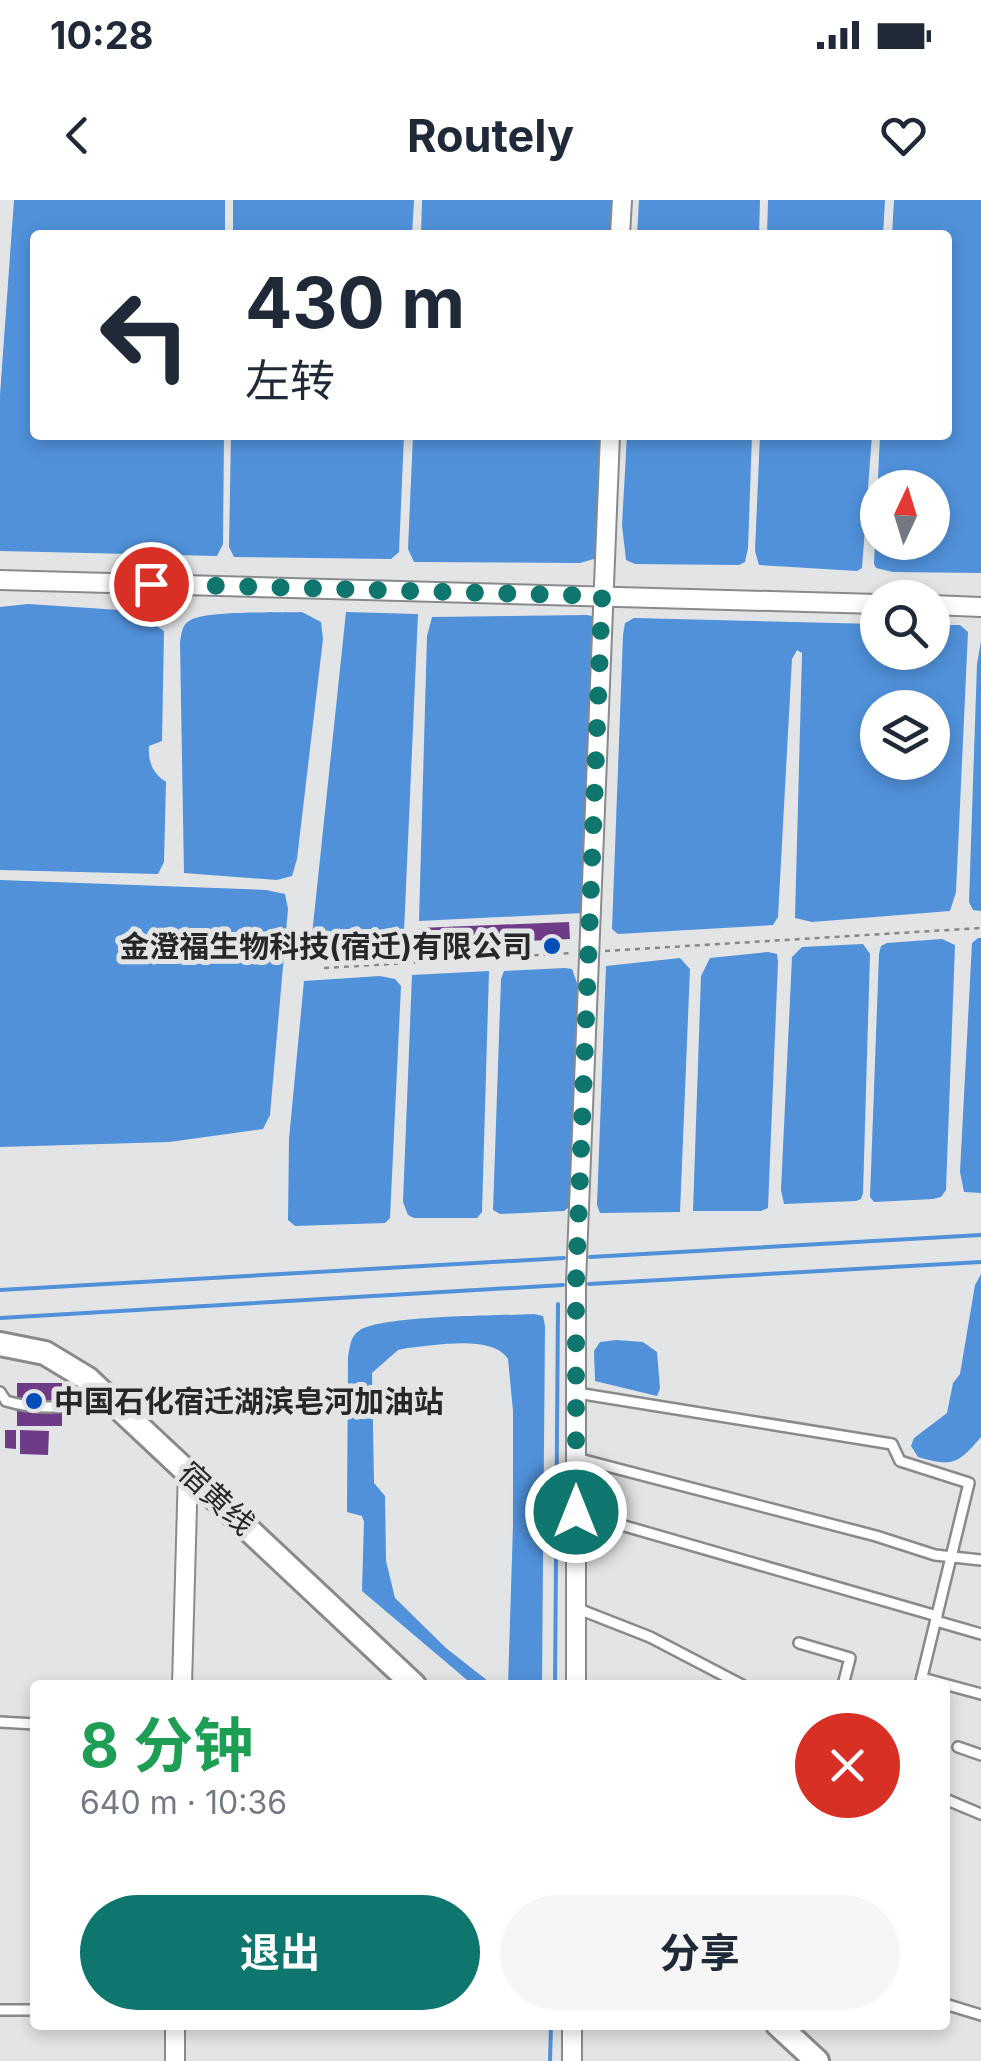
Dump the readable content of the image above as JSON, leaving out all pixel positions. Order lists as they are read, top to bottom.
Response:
{
  "streets": {
    "main road": ["宿黄线"]
  },
  "places": ["金澄福生物科技(宿迁)有限公司", "中国石化宿迁湖滨皂河加油站"],
  "north": "top",
  "page": {
    "status": "10:28",
    "header": "Routely",
    "turn": ["430 m", "左转"],
    "heading": ["8 分钟", "640 m · 10:36"],
    "buttons": ["退出", "分享"]
  }
}
